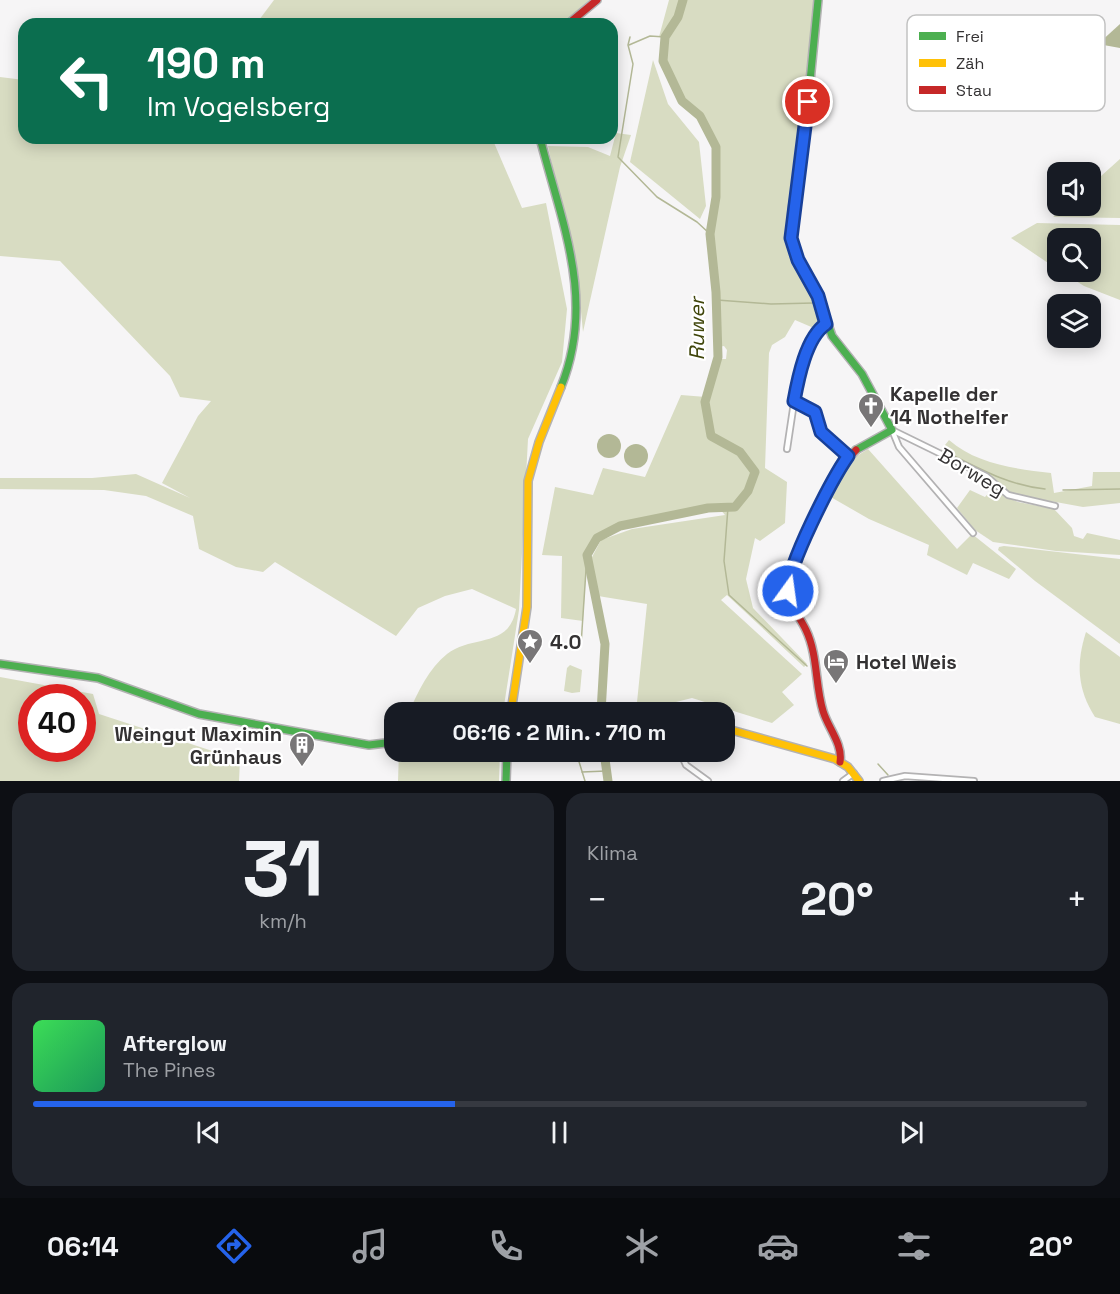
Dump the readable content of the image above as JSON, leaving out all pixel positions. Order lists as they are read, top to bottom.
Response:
{
  "streets": {
    "street": ["Borweg"]
  },
  "water": ["Ruwer"],
  "places": {
    "church": ["Kapelle der 14 Nothelfer"],
    "place": ["4.0"],
    "hotel": ["Hotel Weis"],
    "building": ["Weingut Maximin Grünhaus"]
  },
  "legend": ["Frei", "Zäh", "Stau"],
  "page": {
    "turn": ["190 m", "Im Vogelsberg"],
    "limit": "40",
    "trip": "06:16 · 2 Min. · 710 m",
    "tile": [
      ["31", "km/h"],
      "Klima"
    ],
    "heat": ["−", "20°", "+"],
    "song": ["Afterglow", "The Pines"],
    "tabs": ["06:14", "20°"]
  }
}
